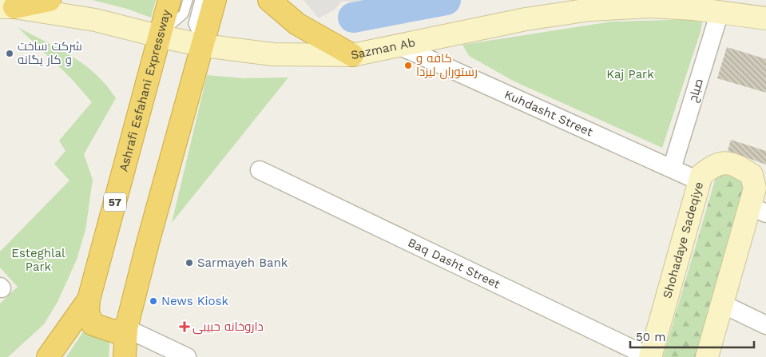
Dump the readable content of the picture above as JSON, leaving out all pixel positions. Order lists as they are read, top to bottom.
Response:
{
  "streets": {
    "highway": ["Ashrafi Esfahani Expressway", "57"],
    "main road": ["Sazman Ab", "Shohadaye Sadeqiye"],
    "street": ["صباح", "Kuhdasht Street", "Baq Dasht Street"]
  },
  "crossings": [
    ["Sazman Ab", "صباح"],
    ["Sazman Ab", "Ashrafi Esfahani Expressway"],
    ["Sazman Ab", "Kuhdasht Street"],
    ["صباح", "Kuhdasht Street"],
    ["Kuhdasht Street", "Shohadaye Sadeqiye"],
    ["Shohadaye Sadeqiye", "Baq Dasht Street"]
  ],
  "parks": ["Kaj Park", "Esteghlal Park"],
  "places": {
    "other": [
      "شرکت ساخت و کار یگانه",
      "کافه و رستوران لیزدا",
      "Sarmayeh Bank",
      "News Kiosk"
    ],
    "health": ["داروخانه حبیبی"]
  },
  "scale_bar": "50 m"
}
